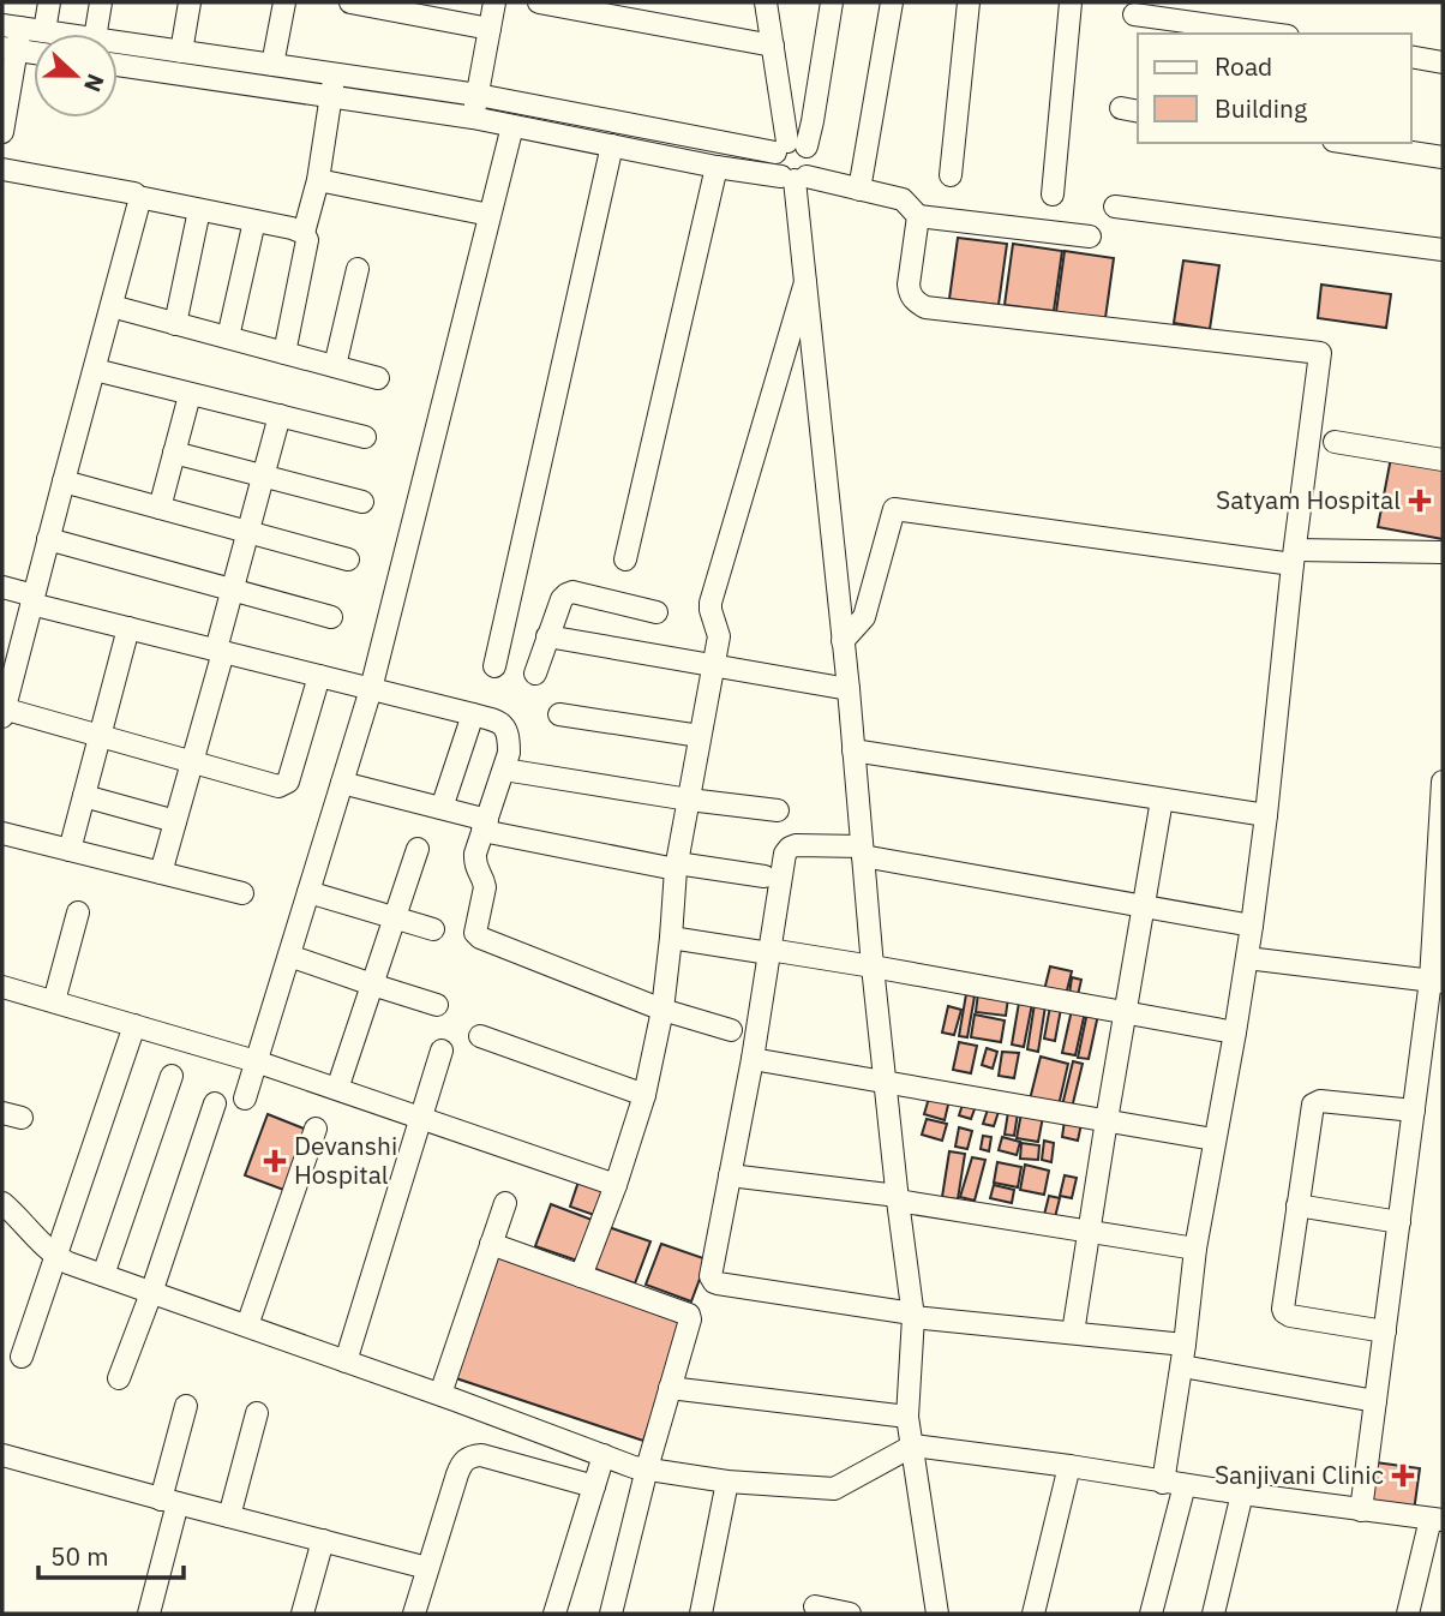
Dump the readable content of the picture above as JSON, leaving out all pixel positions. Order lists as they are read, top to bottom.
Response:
{
  "places": {
    "health": ["Satyam Hospital", "Devanshi Hospital", "Sanjivani Clinic"]
  },
  "legend": ["Road", "Building"],
  "scale_bar": "50 m",
  "north": "right"
}
